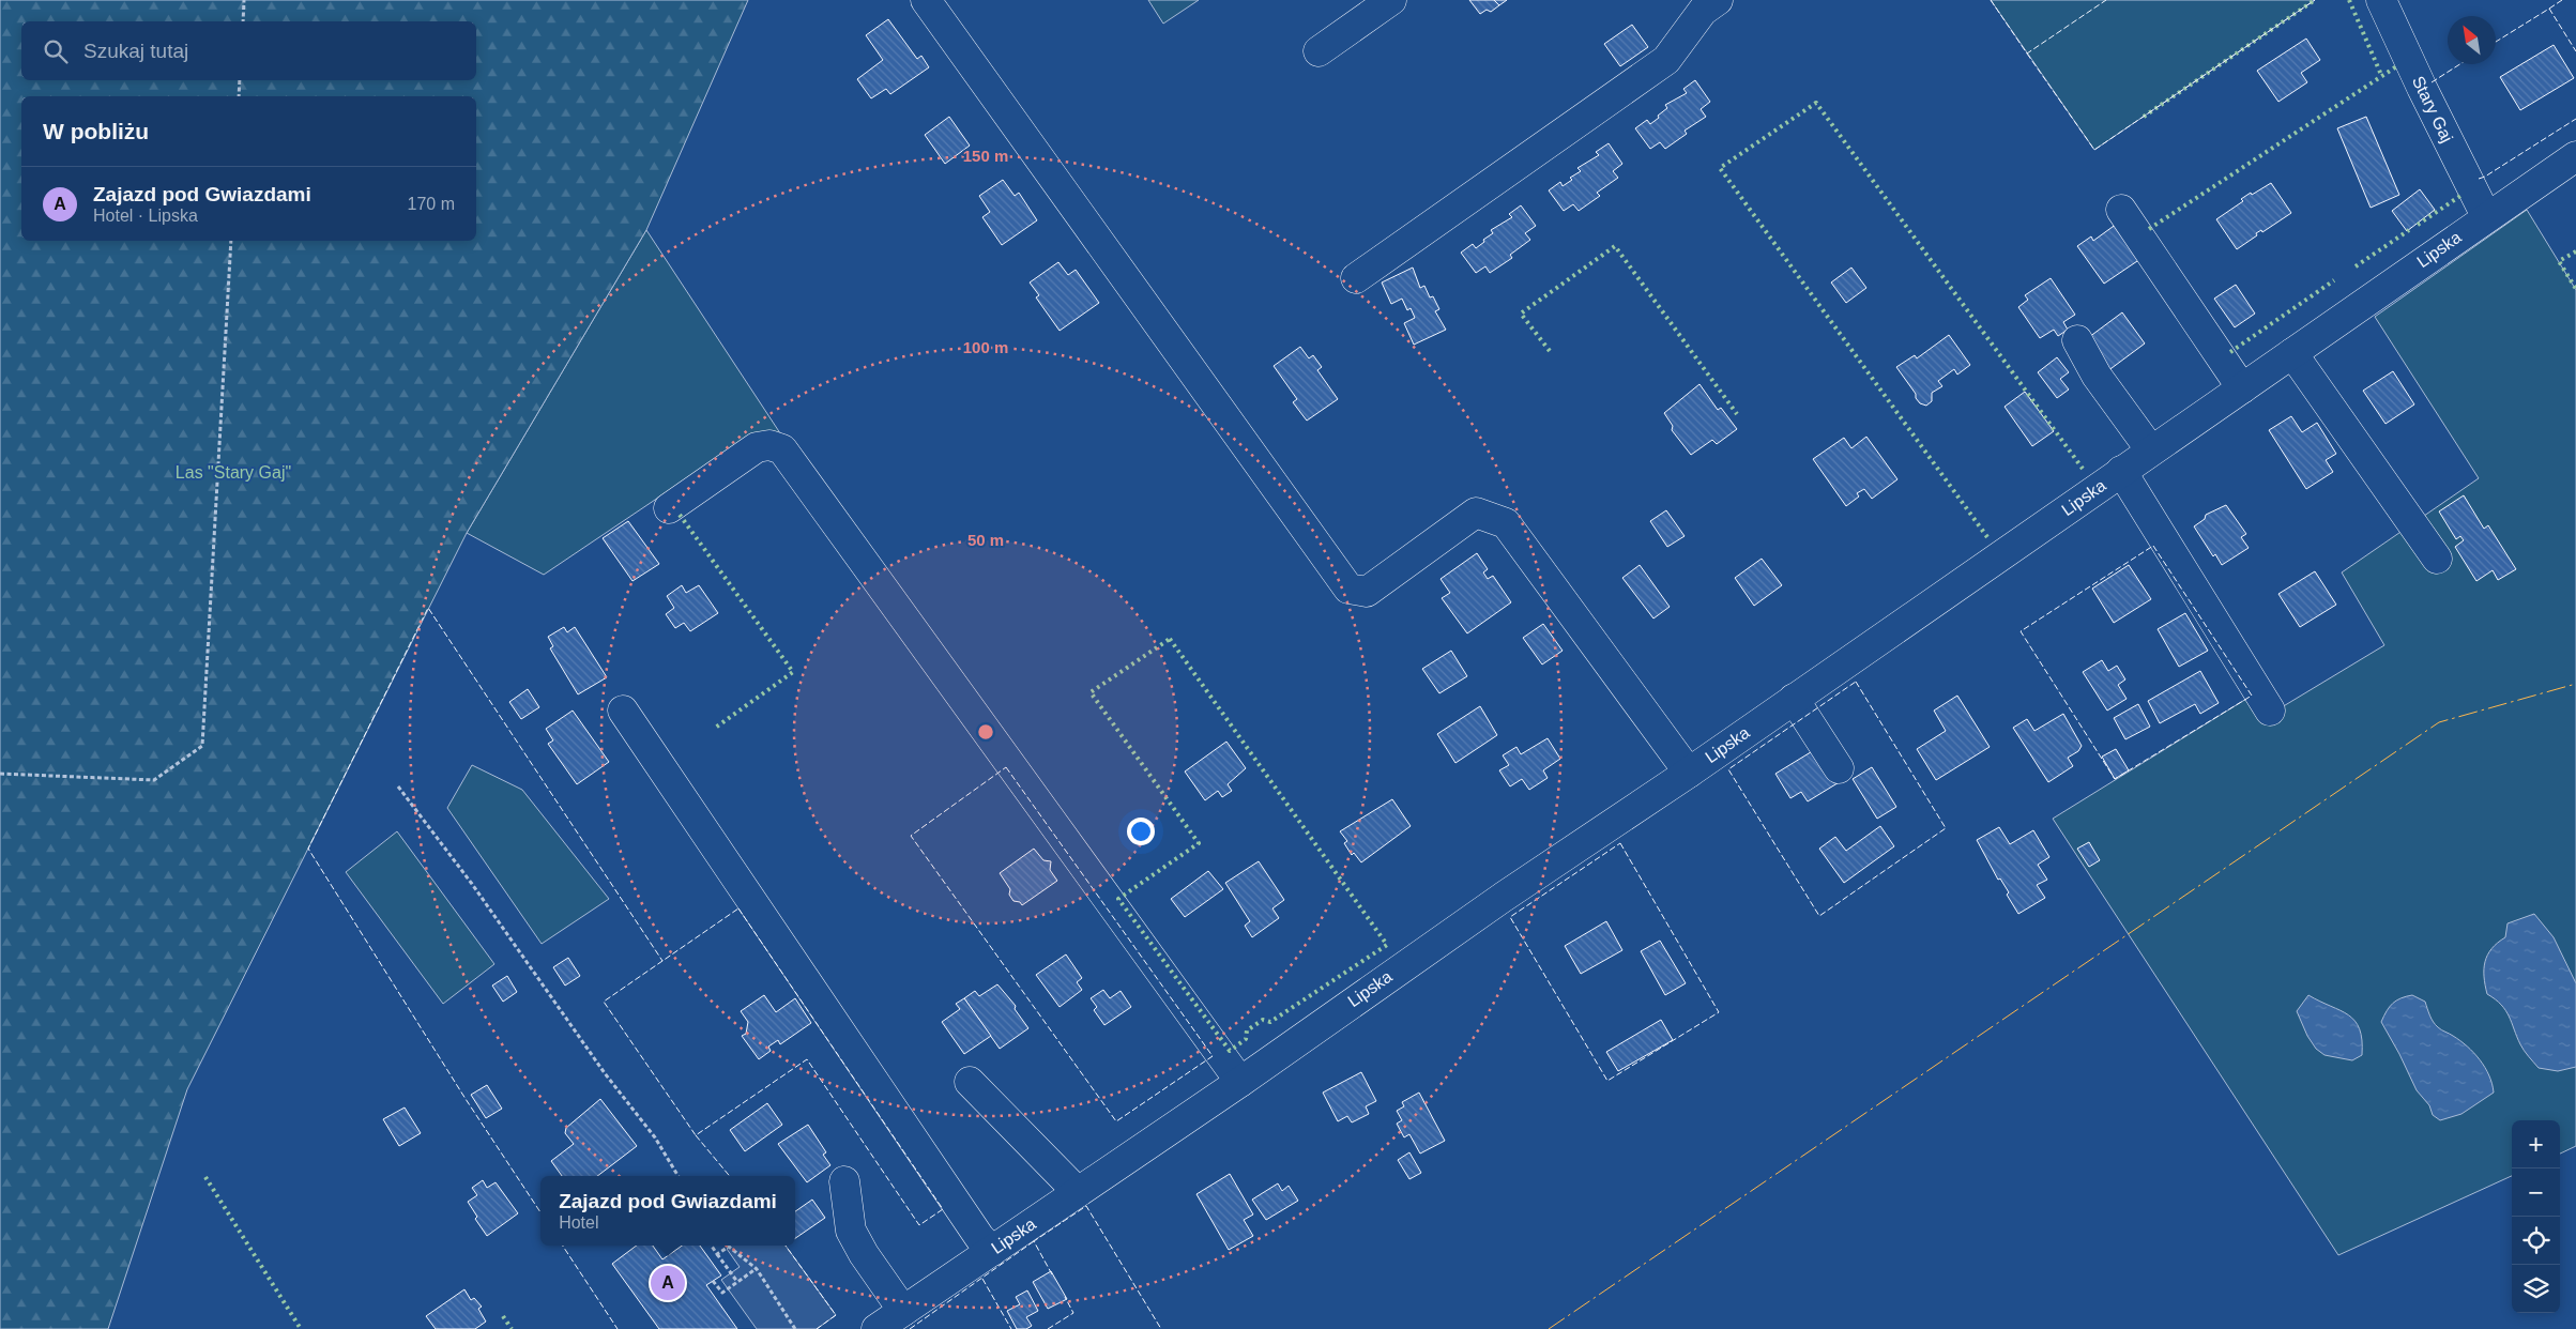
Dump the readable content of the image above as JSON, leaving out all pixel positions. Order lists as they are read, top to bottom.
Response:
{
  "streets": {
    "street": ["Stary Gaj", "Lipska"]
  },
  "crossings": [
    ["Stary Gaj", "Lipska"]
  ],
  "parks": ["Las \"Stary Gaj\""],
  "north": "top left",
  "page": {
    "search": "Szukaj tutaj",
    "heading": "W pobliżu",
    "list": [
      {
        "mark": "A",
        "name": "Zajazd pod Gwiazdami",
        "note": "Hotel · Lipska",
        "value": "170 m"
      }
    ],
    "map_buttons": ["+", "−"],
    "popup": ["Zajazd pod Gwiazdami", "Hotel"],
    "pins": "A"
  },
  "rings": ["150 m", "100 m", "50 m"]
}
